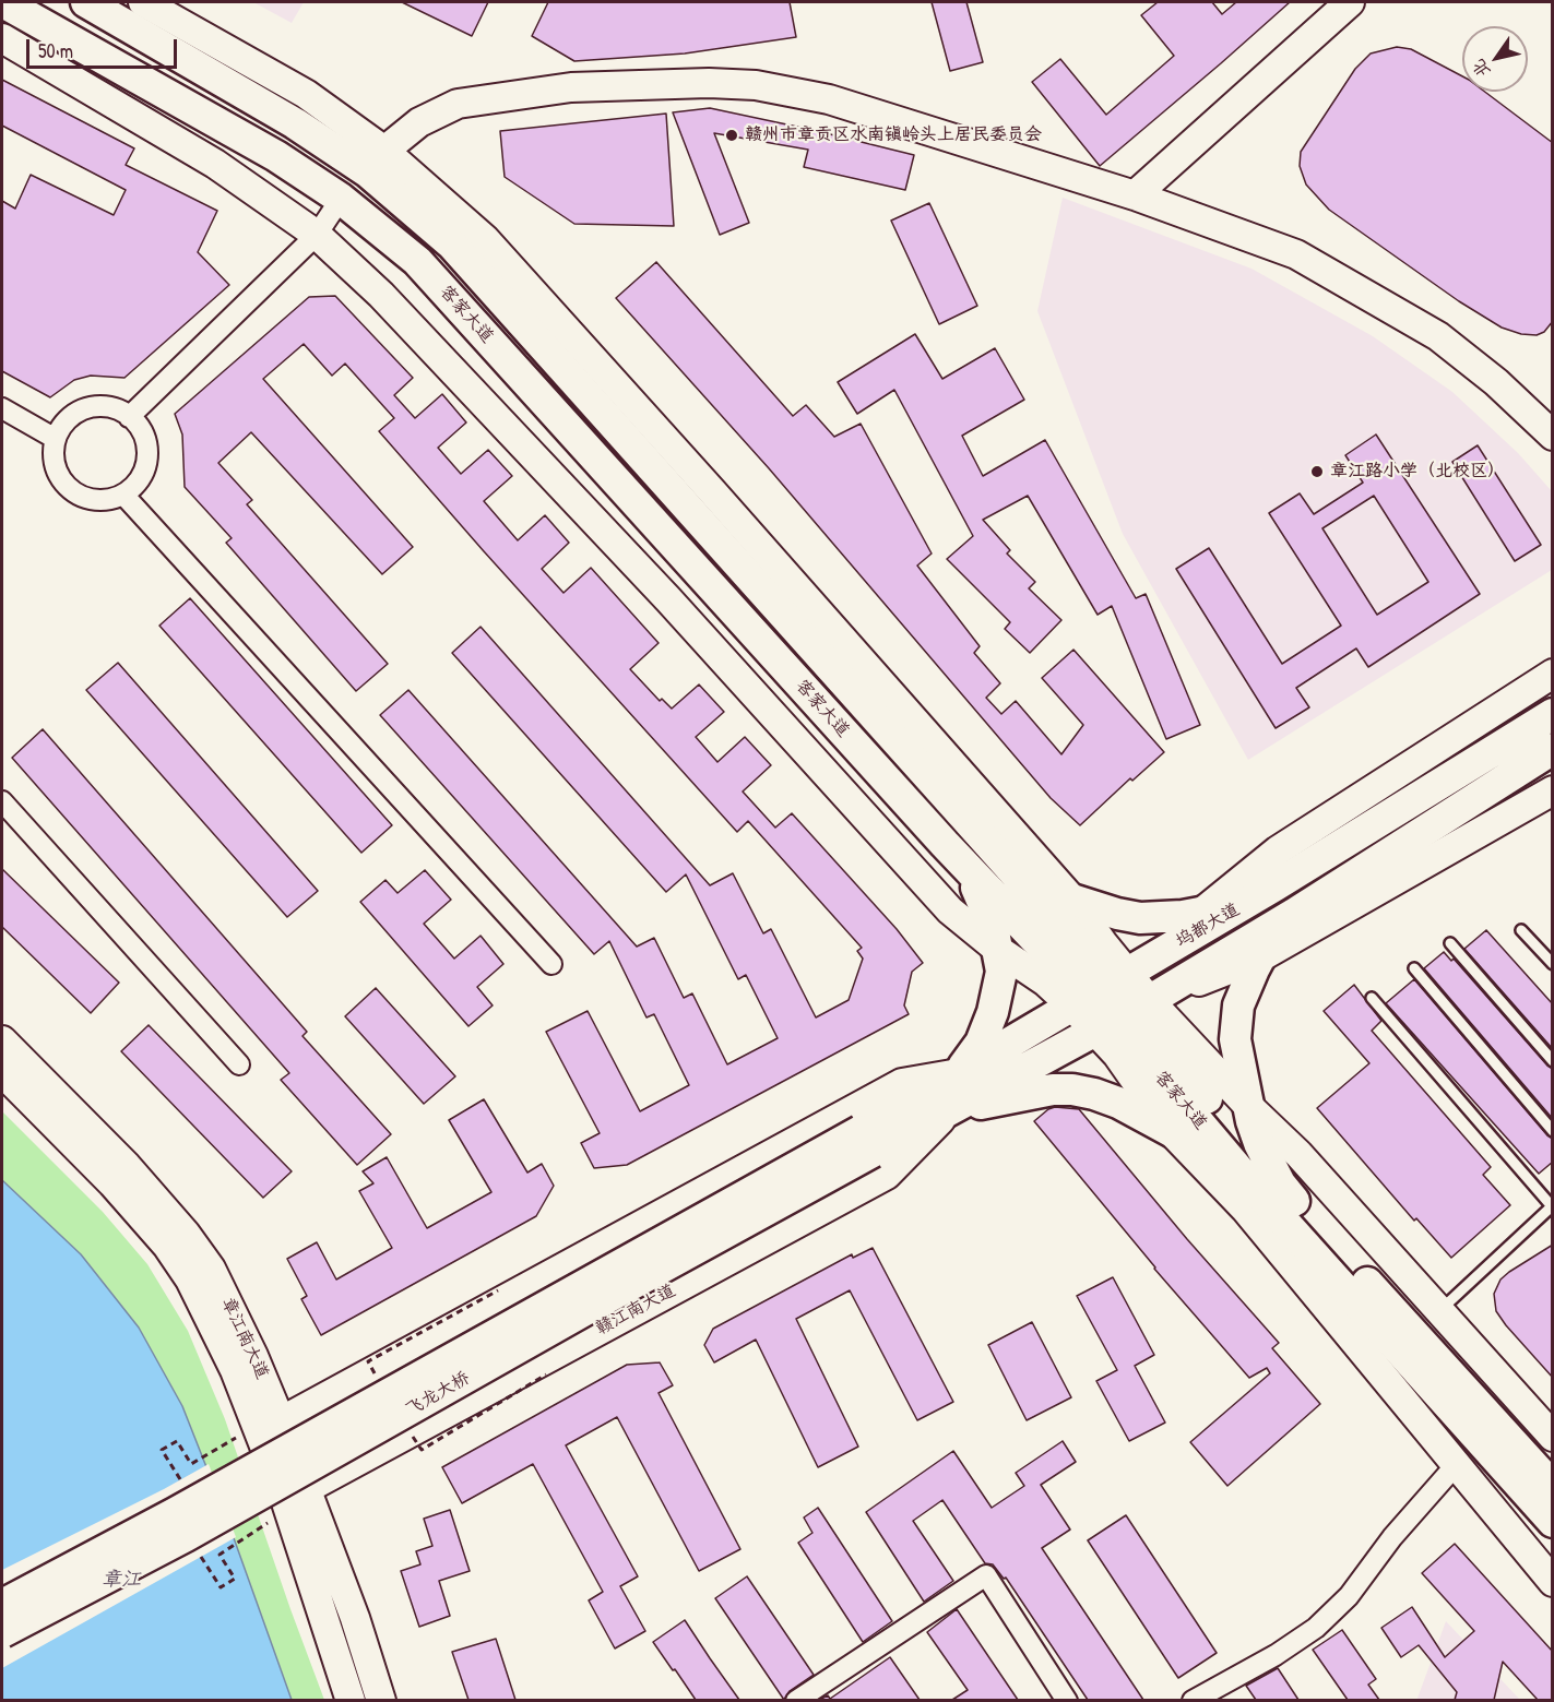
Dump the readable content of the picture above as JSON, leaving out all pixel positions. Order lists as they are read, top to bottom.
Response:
{
  "streets": {
    "main road": ["客家大道", "坞都大道", "飞龙大桥"],
    "street": ["赣江南大道", "章江南大道"]
  },
  "crossings": [
    ["客家大道", "坞都大道"],
    ["坞都大道", "赣江南大道"],
    ["坞都大道", "飞龙大桥"],
    ["赣江南大道", "章江南大道"]
  ],
  "water": ["章江"],
  "places": ["赣州市章贡区水南镇岭头上居民委员会", "章江路小学（北校区）"],
  "scale_bar": "50 m",
  "north": "bottom left"
}
